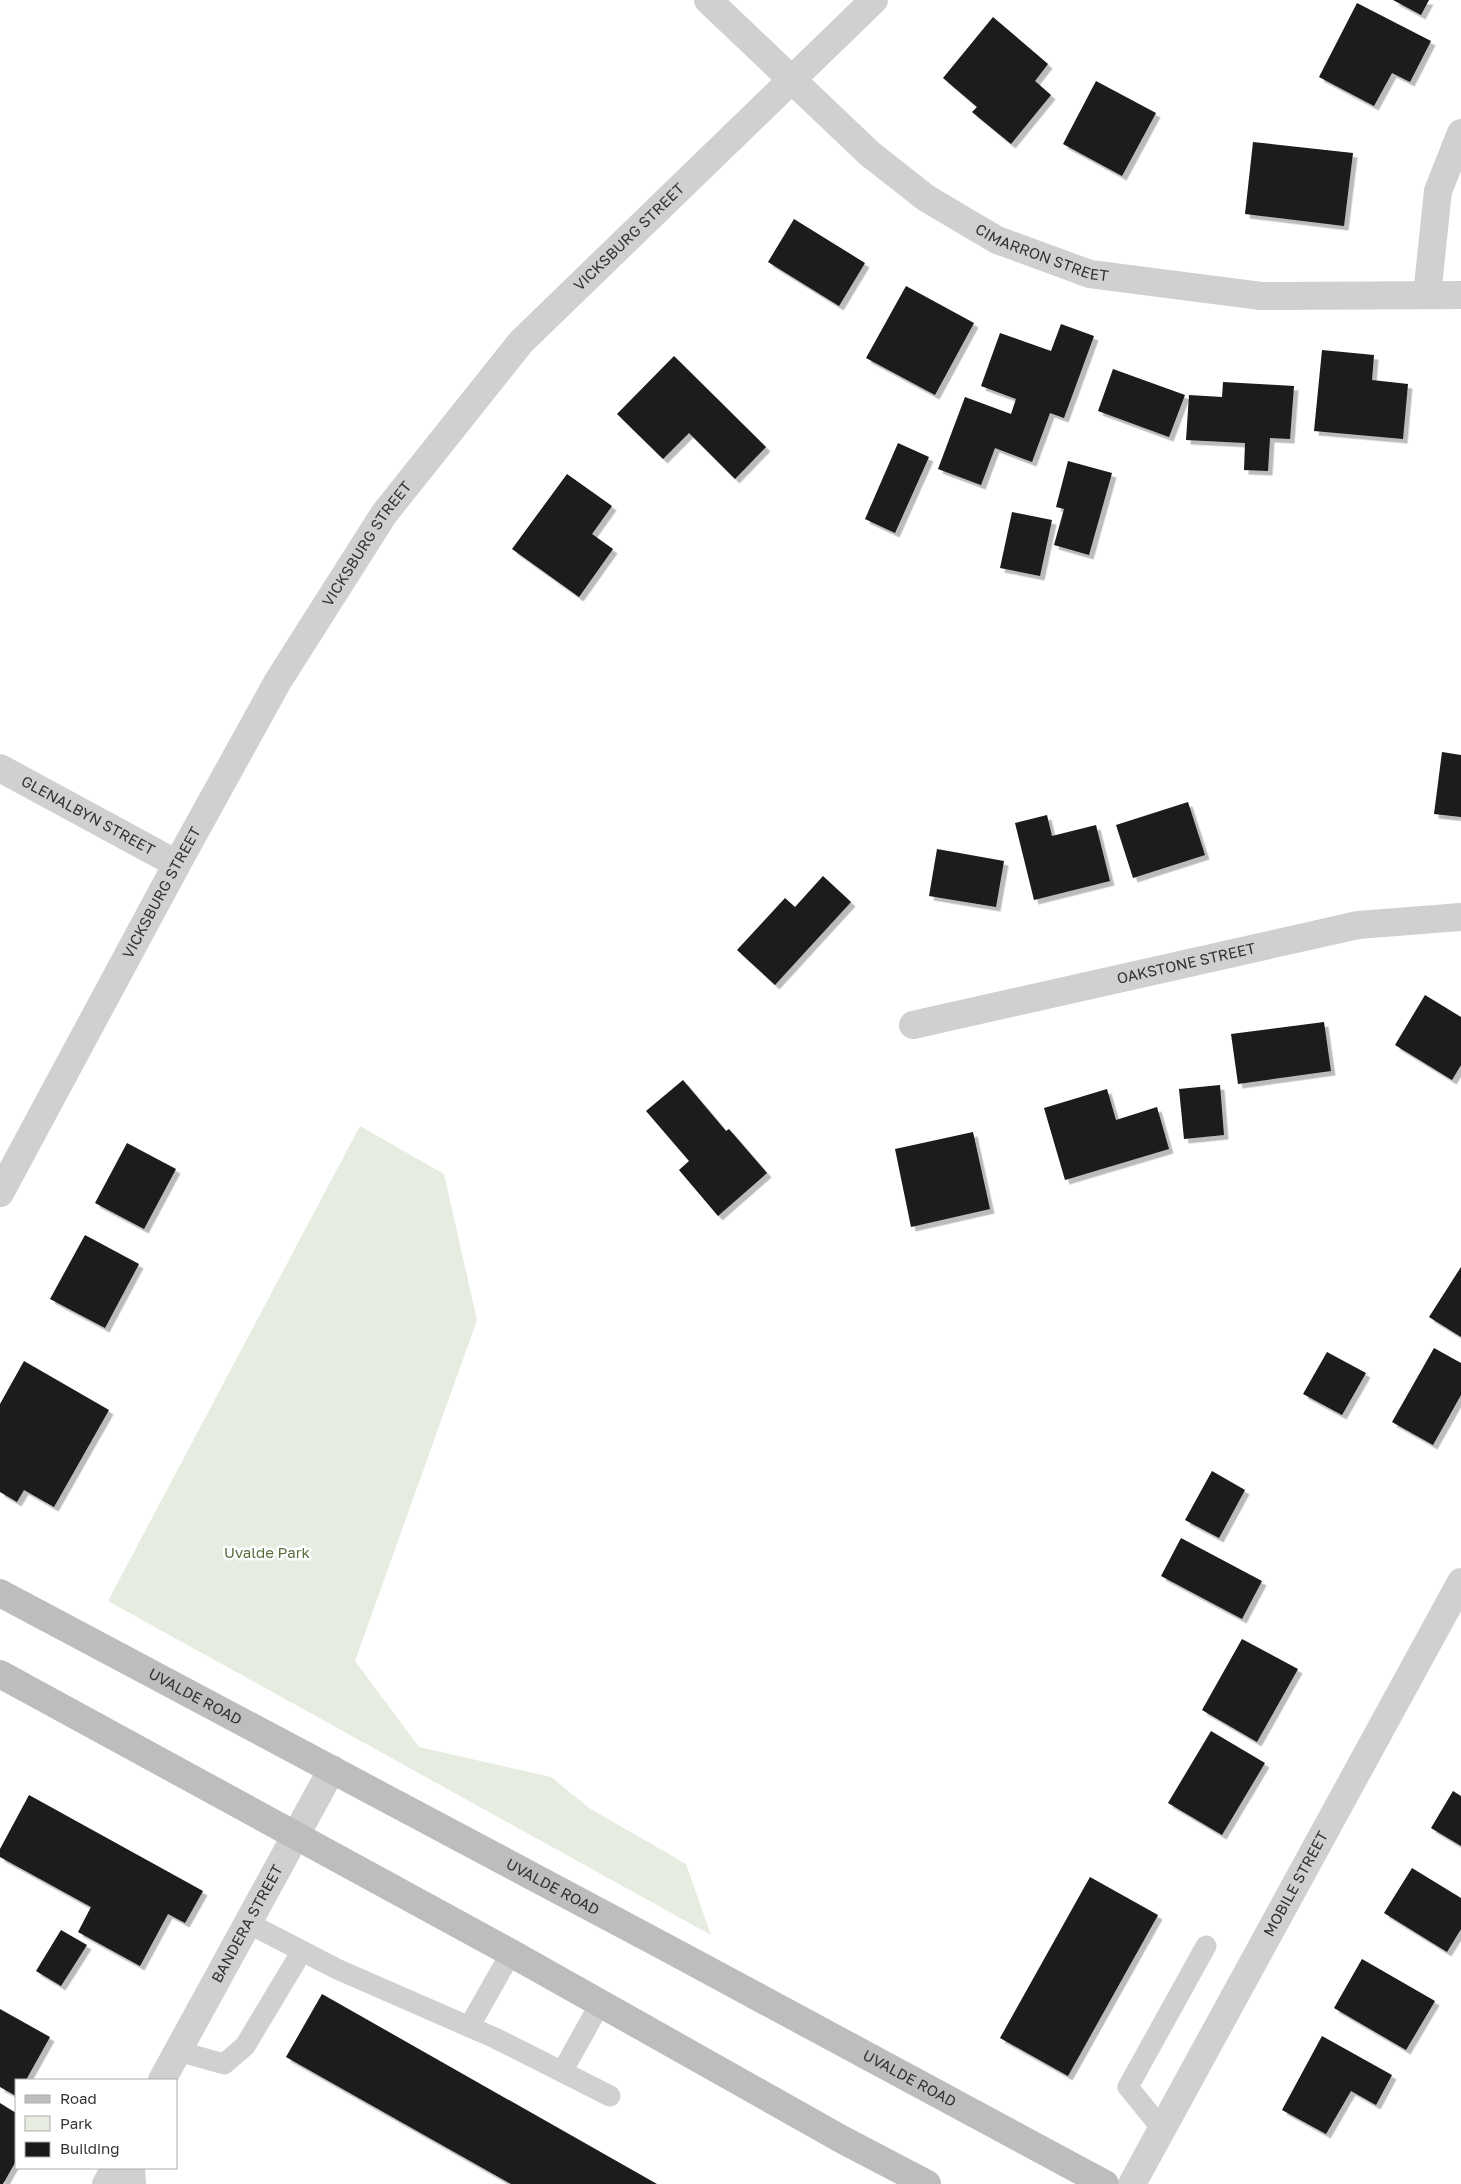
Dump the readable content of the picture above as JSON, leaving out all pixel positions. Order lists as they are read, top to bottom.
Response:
{
  "streets": {
    "main road": ["UVALDE ROAD"],
    "street": [
      "VICKSBURG STREET",
      "CIMARRON STREET",
      "GLENALBYN STREET",
      "OAKSTONE STREET",
      "MOBILE STREET",
      "BANDERA STREET"
    ]
  },
  "crossings": [
    ["VICKSBURG STREET", "CIMARRON STREET"],
    ["VICKSBURG STREET", "GLENALBYN STREET"],
    ["UVALDE ROAD", "BANDERA STREET"]
  ],
  "parks": ["Uvalde Park"],
  "legend": ["Road", "Park", "Building"]
}
